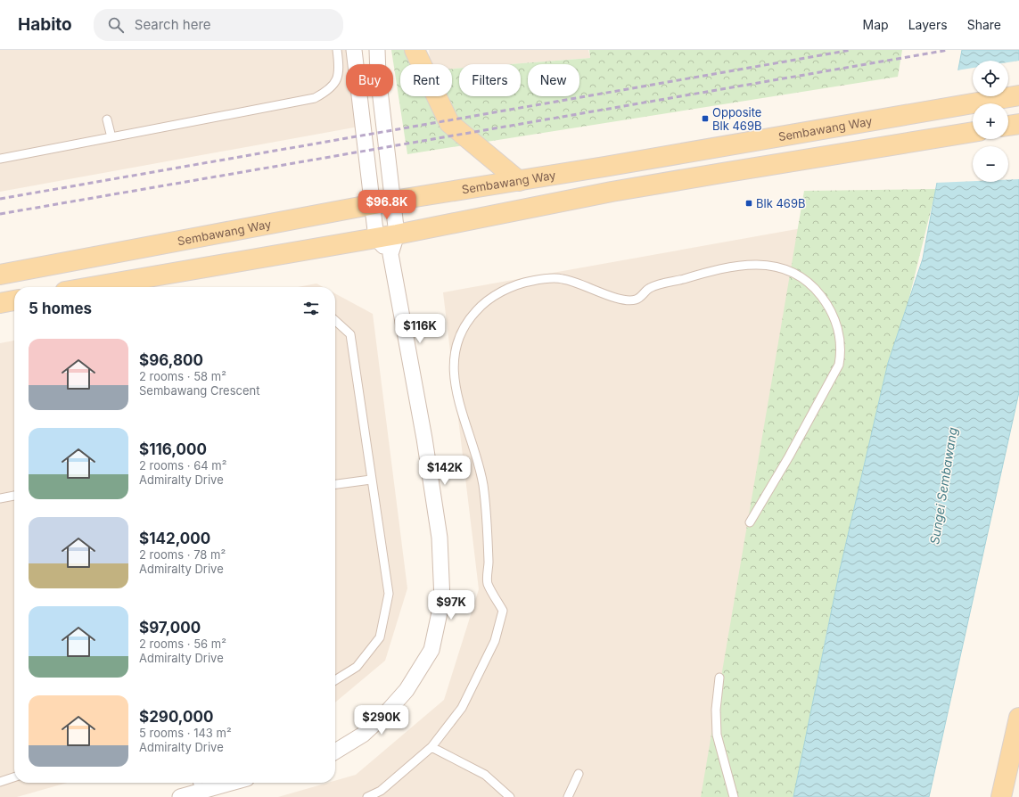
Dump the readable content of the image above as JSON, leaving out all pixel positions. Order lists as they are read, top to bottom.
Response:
{
  "streets": {
    "main road": ["Sembawang Way"]
  },
  "water": ["Sungei Sembawang"],
  "places": {
    "transit": ["Opposite Blk 469B", "Blk 469B"]
  },
  "page": {
    "header": "Habito",
    "search": "Search here",
    "nav": ["Map", "Layers", "Share"],
    "map_buttons": ["+", "−"],
    "chip": [
      "Buy",
      "Rent",
      "Filters",
      "New"
    ],
    "price": [
      "$96.8K",
      "$116K",
      "$142K",
      "$97K",
      "$290K"
    ],
    "heading": "5 homes",
    "list": [
      {
        "name": "$96,800",
        "note": "2 rooms · 58 m² · Sembawang Crescent"
      },
      {
        "name": "$116,000",
        "note": "2 rooms · 64 m² · Admiralty Drive"
      },
      {
        "name": "$142,000",
        "note": "2 rooms · 78 m² · Admiralty Drive"
      },
      {
        "name": "$97,000",
        "note": "2 rooms · 56 m² · Admiralty Drive"
      },
      {
        "name": "$290,000",
        "note": "5 rooms · 143 m² · Admiralty Drive"
      }
    ]
  }
}
